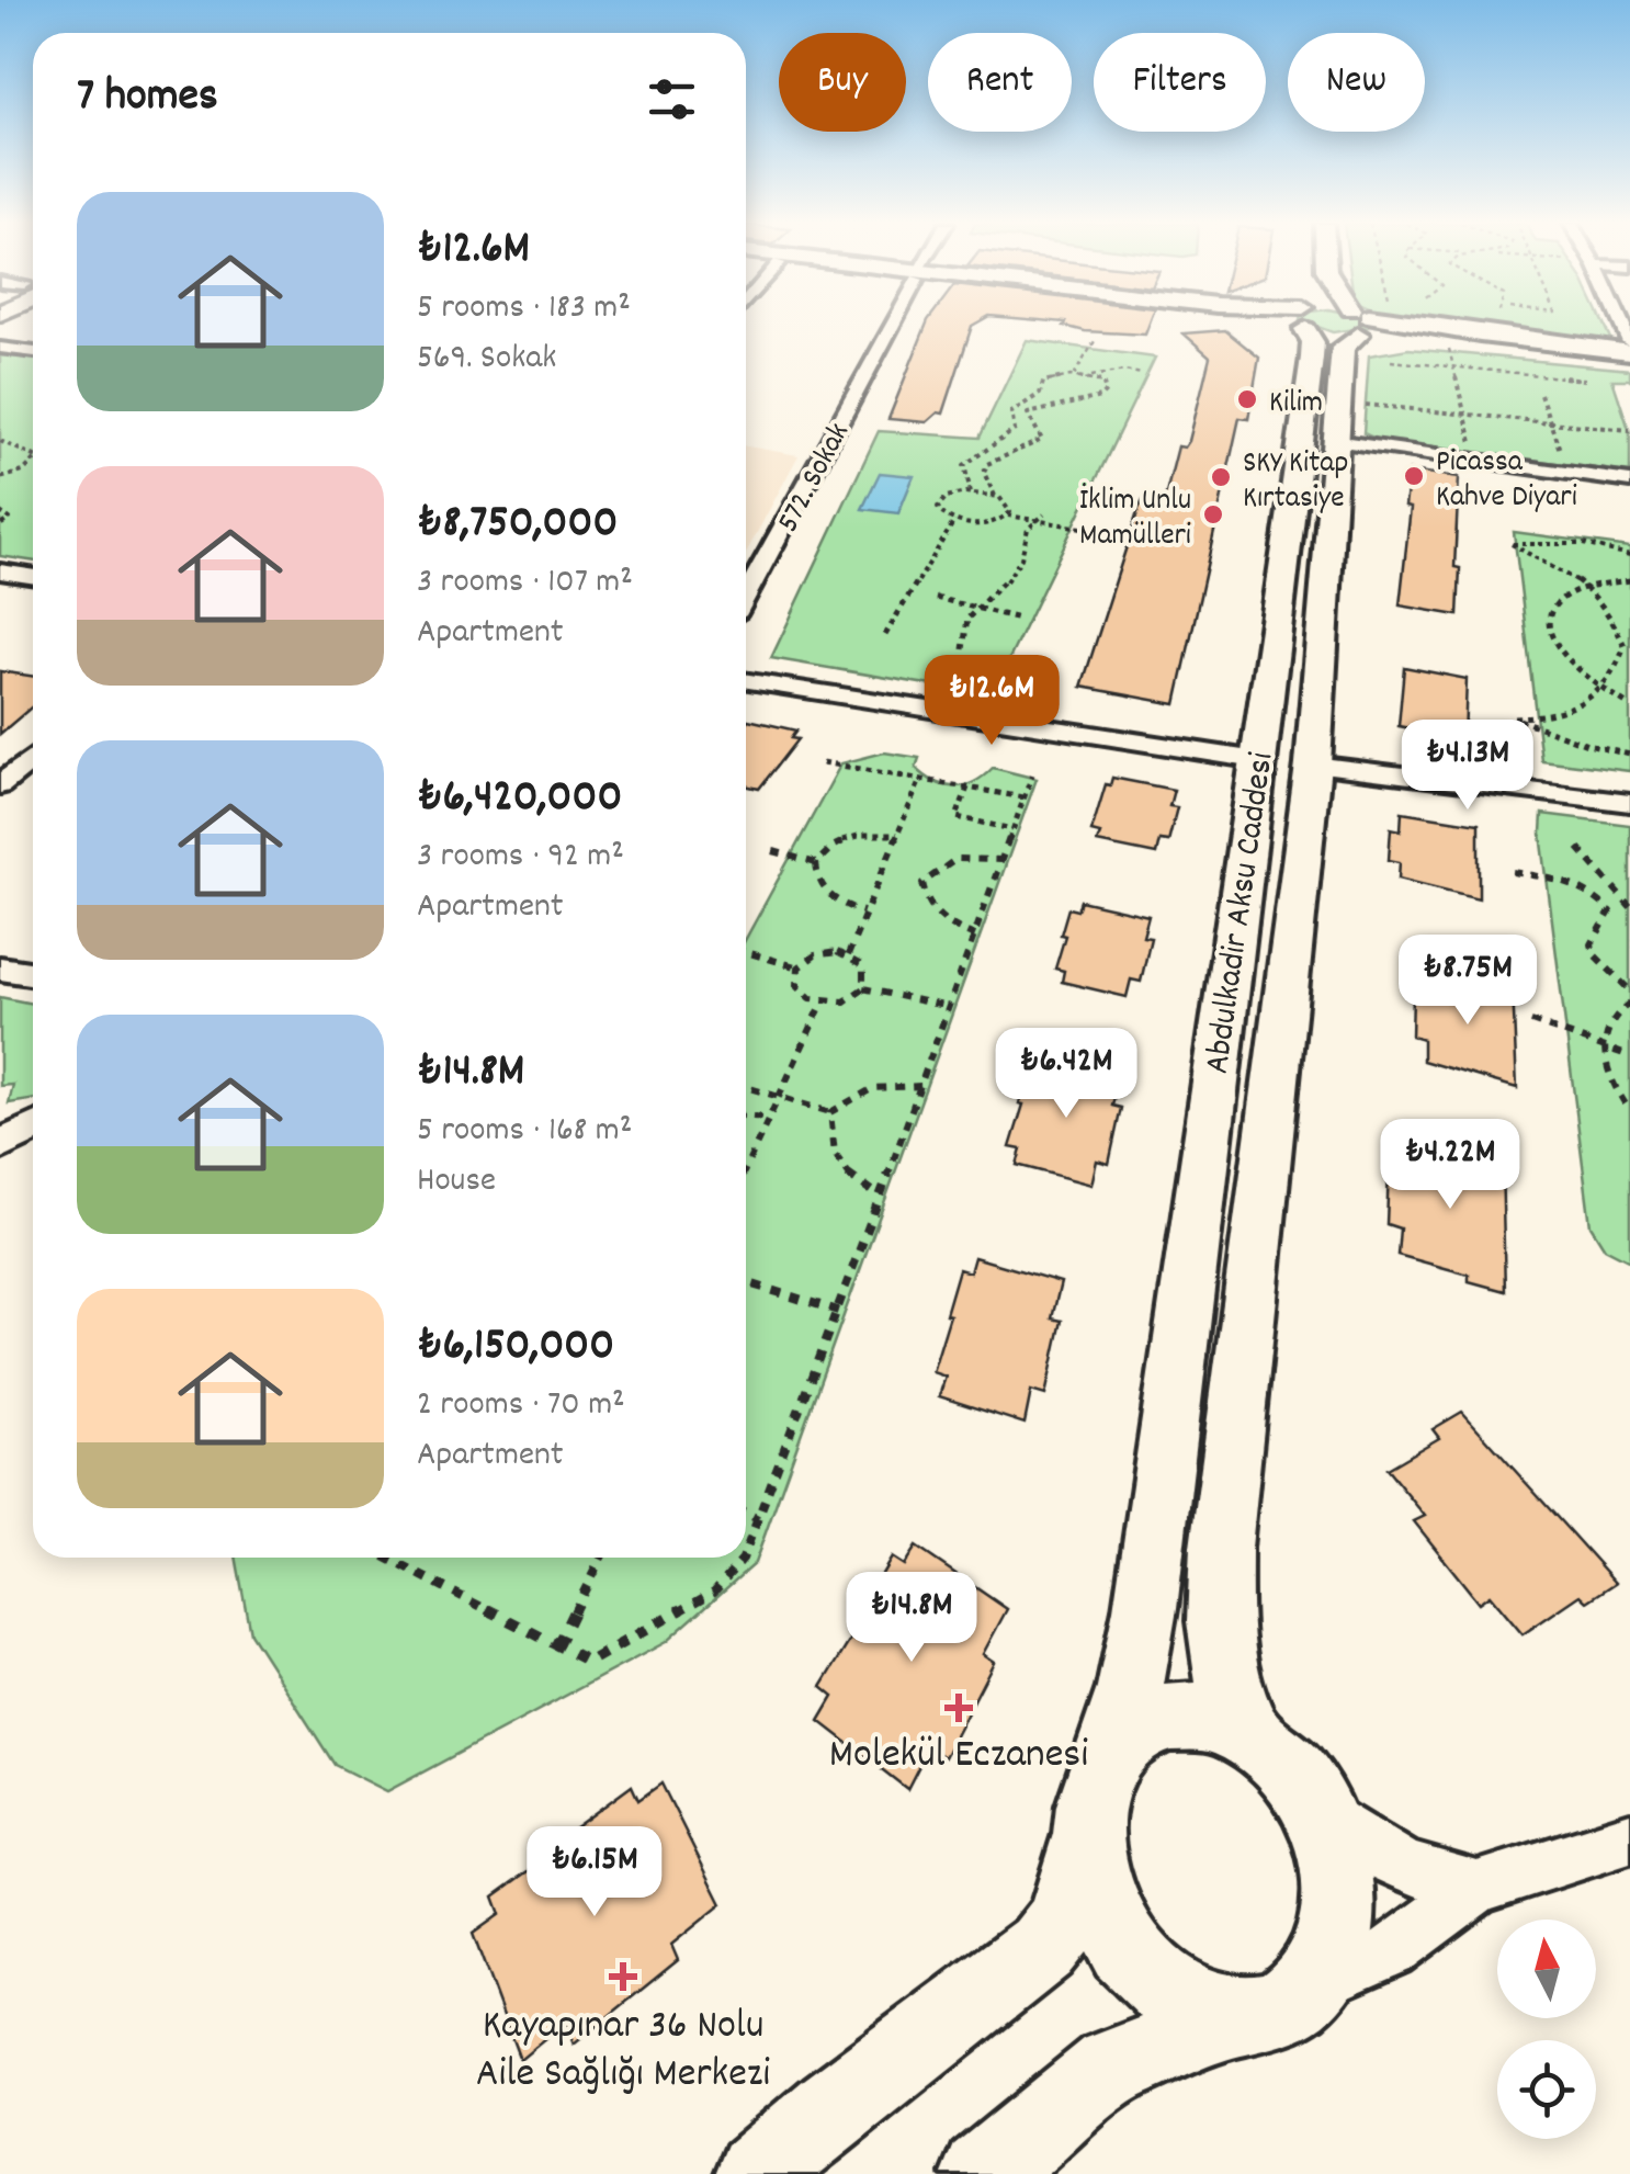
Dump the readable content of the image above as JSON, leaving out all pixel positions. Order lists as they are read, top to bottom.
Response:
{
  "streets": {
    "main road": ["Abdulkadir Aksu Caddesi"],
    "street": ["572. Sokak"]
  },
  "places": {
    "other": [
      "Kilim",
      "Picassa Kahve Diyari",
      "SKY Kitap Kırtasiye",
      "İklim Unlu Mamülleri"
    ],
    "health": ["Molekül Eczanesi", "Kayapınar 36 Nolu Aile Sağlığı Merkezi"]
  },
  "north": "top",
  "page": {
    "chip": [
      "Buy",
      "Rent",
      "Filters",
      "New"
    ],
    "heading": "7 homes",
    "list": [
      {
        "name": "₺12.6M",
        "note": "5 rooms · 183 m² · 569. Sokak"
      },
      {
        "name": "₺8,750,000",
        "note": "3 rooms · 107 m² · Apartment"
      },
      {
        "name": "₺6,420,000",
        "note": "3 rooms · 92 m² · Apartment"
      },
      {
        "name": "₺14.8M",
        "note": "5 rooms · 168 m² · House"
      },
      {
        "name": "₺6,150,000",
        "note": "2 rooms · 70 m² · Apartment"
      }
    ],
    "price": [
      "₺12.6M",
      "₺4.13M",
      "₺8.75M",
      "₺6.42M",
      "₺4.22M",
      "₺14.8M",
      "₺6.15M"
    ]
  }
}
